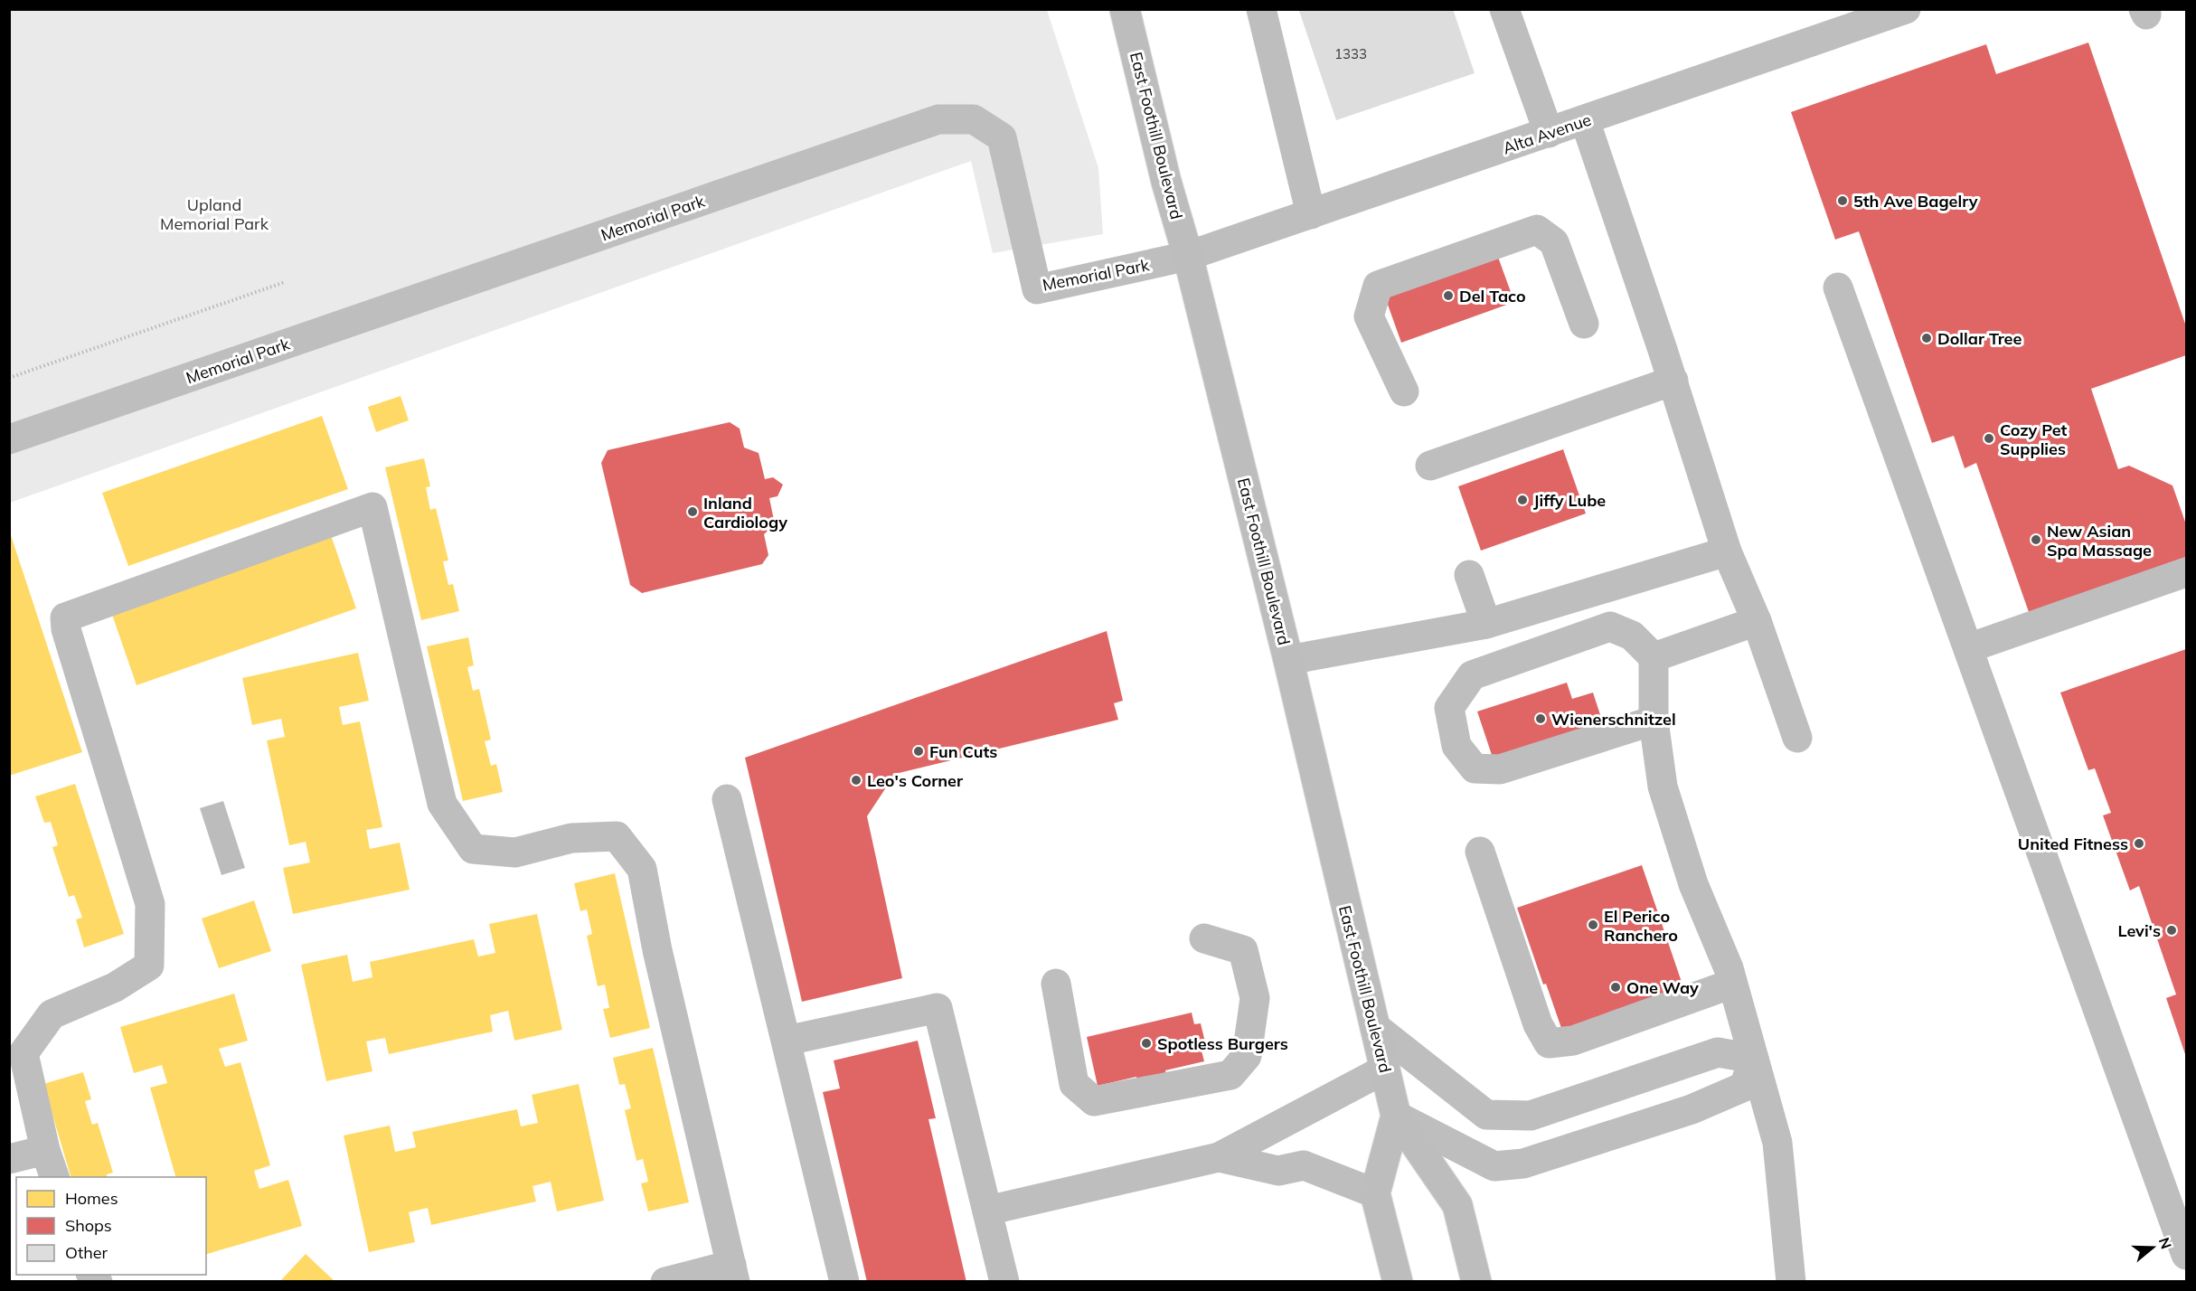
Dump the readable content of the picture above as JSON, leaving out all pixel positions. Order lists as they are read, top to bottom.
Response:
{
  "streets": {
    "main road": ["East Foothill Boulevard"],
    "street": ["Alta Avenue", "Memorial Park"]
  },
  "crossings": [
    ["Alta Avenue", "East Foothill Boulevard"],
    ["Alta Avenue", "Memorial Park"],
    ["East Foothill Boulevard", "Memorial Park"]
  ],
  "parks": ["Upland Memorial Park"],
  "places": [
    "5th Ave Bagelry",
    "Del Taco",
    "Dollar Tree",
    "Cozy Pet Supplies",
    "Jiffy Lube",
    "Inland Cardiology",
    "New Asian Spa Massage",
    "Wienerschnitzel",
    "Fun Cuts",
    "Leo's Corner",
    "United Fitness",
    "El Perico Ranchero",
    "Levi's",
    "One Way",
    "Spotless Burgers"
  ],
  "house_numbers": ["1333"],
  "legend": ["Homes", "Shops", "Other"],
  "north": "right"
}
